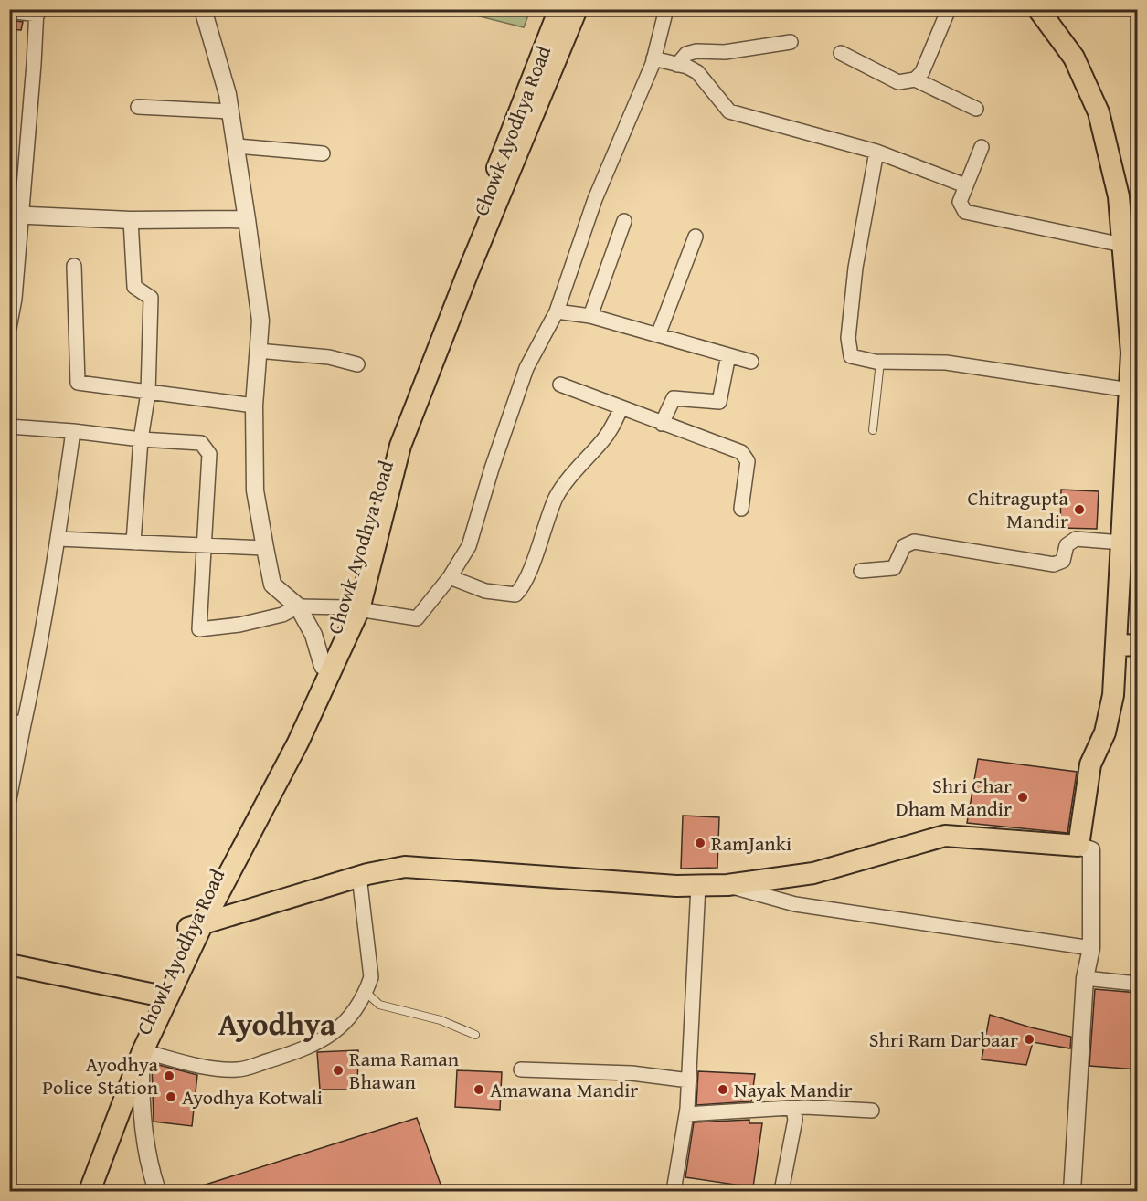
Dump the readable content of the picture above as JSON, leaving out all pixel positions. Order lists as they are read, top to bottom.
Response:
{
  "streets": {
    "main road": ["Chowk Ayodhya Road"]
  },
  "districts": ["Ayodhya"],
  "places": [
    "Chitragupta Mandir",
    "Shri Char Dham Mandir",
    "RamJanki",
    "Shri Ram Darbaar",
    "Rama Raman Bhawan",
    "Ayodhya Police Station",
    "Amawana Mandir",
    "Nayak Mandir",
    "Ayodhya Kotwali"
  ]
}
